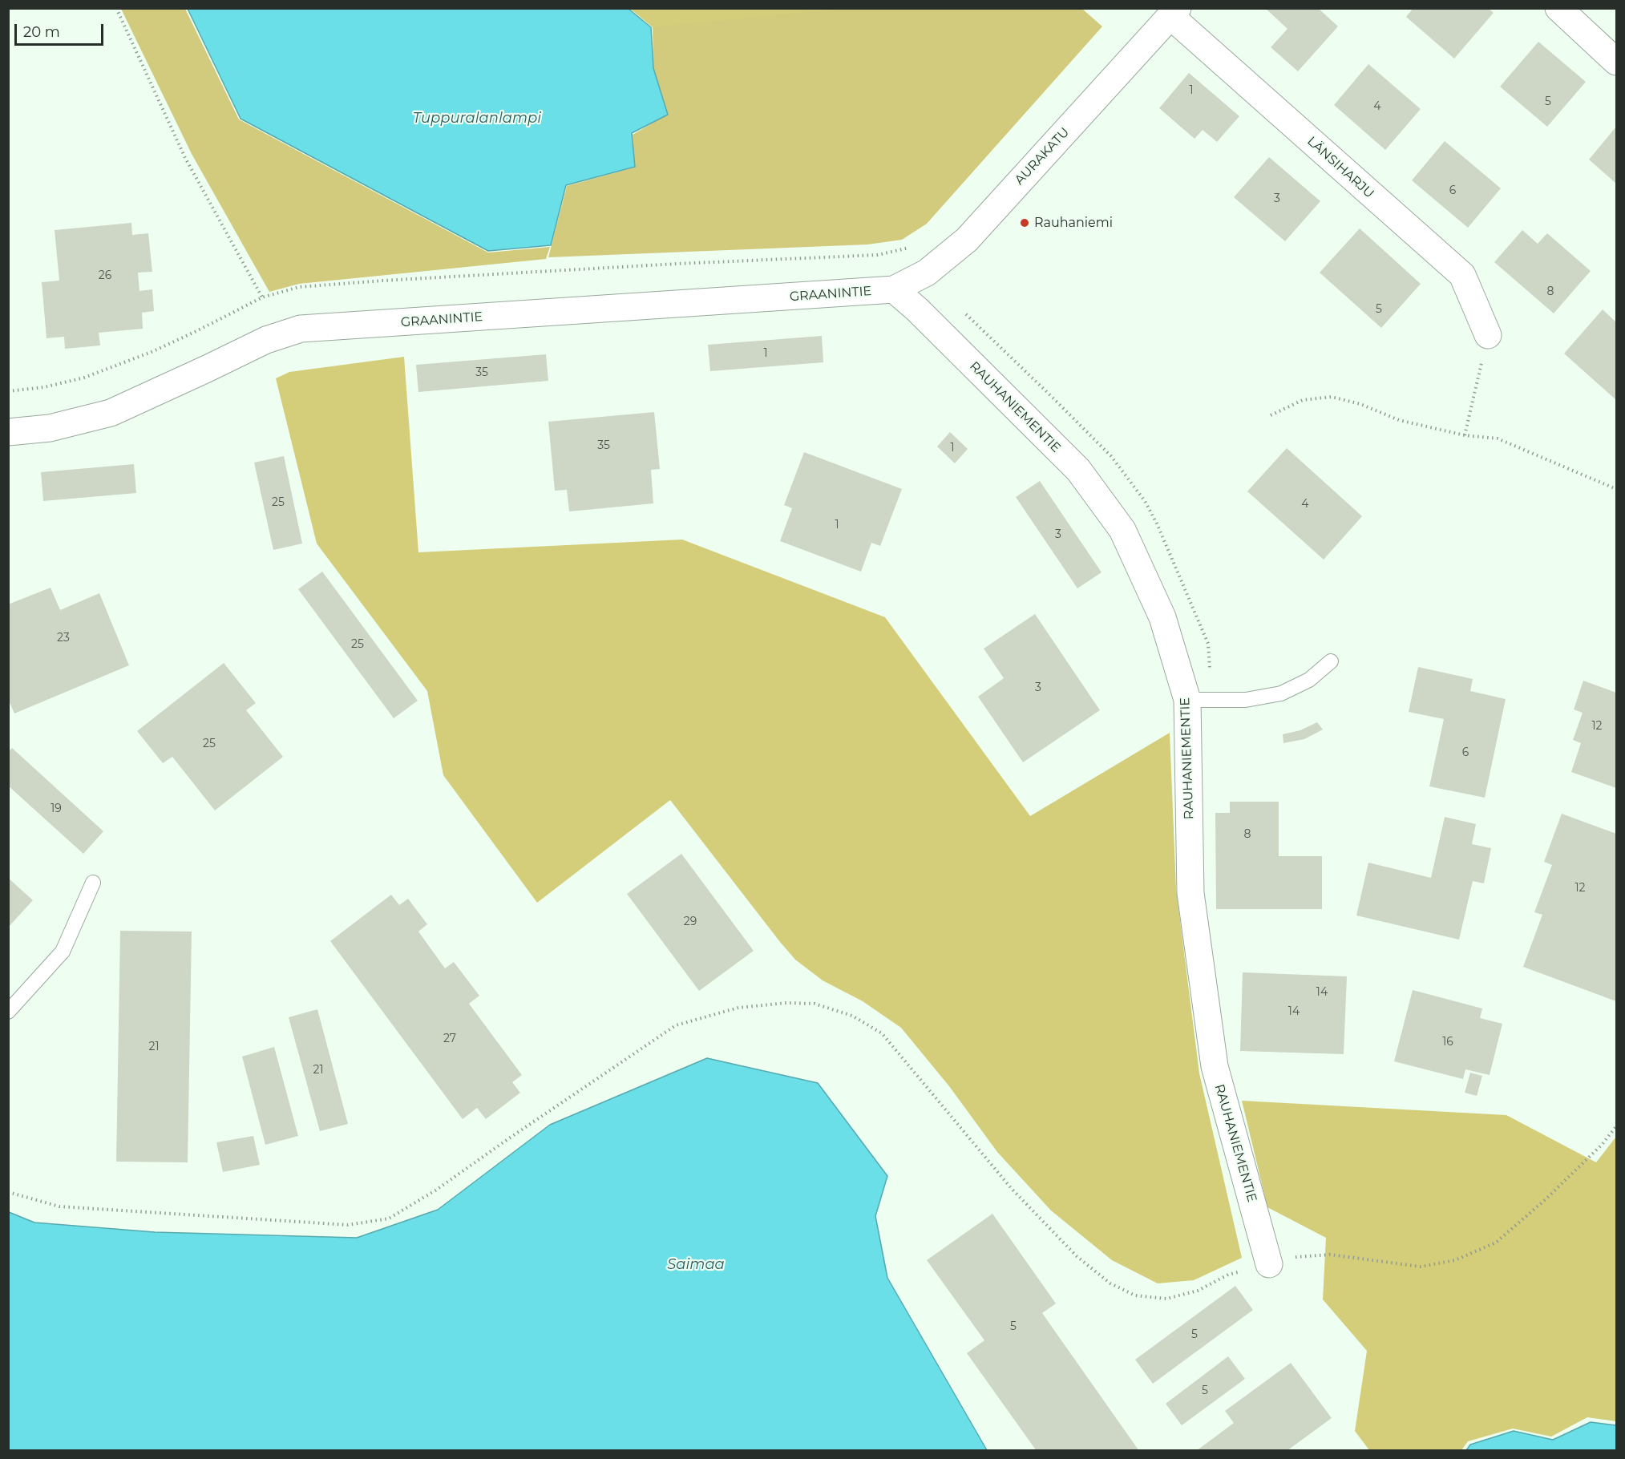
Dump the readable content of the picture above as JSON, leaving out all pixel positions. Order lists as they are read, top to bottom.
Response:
{
  "streets": {
    "street": [
      "AURAKATU",
      "LÄNSIHARJU",
      "GRAANINTIE",
      "RAUHANIEMENTIE"
    ]
  },
  "crossings": [
    ["AURAKATU", "LÄNSIHARJU"],
    ["AURAKATU", "GRAANINTIE"],
    ["AURAKATU", "RAUHANIEMENTIE"],
    ["GRAANINTIE", "RAUHANIEMENTIE"]
  ],
  "water": ["Tuppuralanlampi", "Saimaa"],
  "places": ["Rauhaniemi"],
  "house_numbers": [
    "1",
    "5",
    "4",
    "6",
    "3",
    "26",
    "8",
    "5",
    "1",
    "35",
    "35",
    "1",
    "25",
    "4",
    "1",
    "3",
    "23",
    "25",
    "3",
    "12",
    "25",
    "6",
    "19",
    "8",
    "12",
    "29",
    "14",
    "14",
    "27",
    "16",
    "21",
    "21",
    "5",
    "5",
    "5"
  ],
  "scale_bar": "20 m"
}
